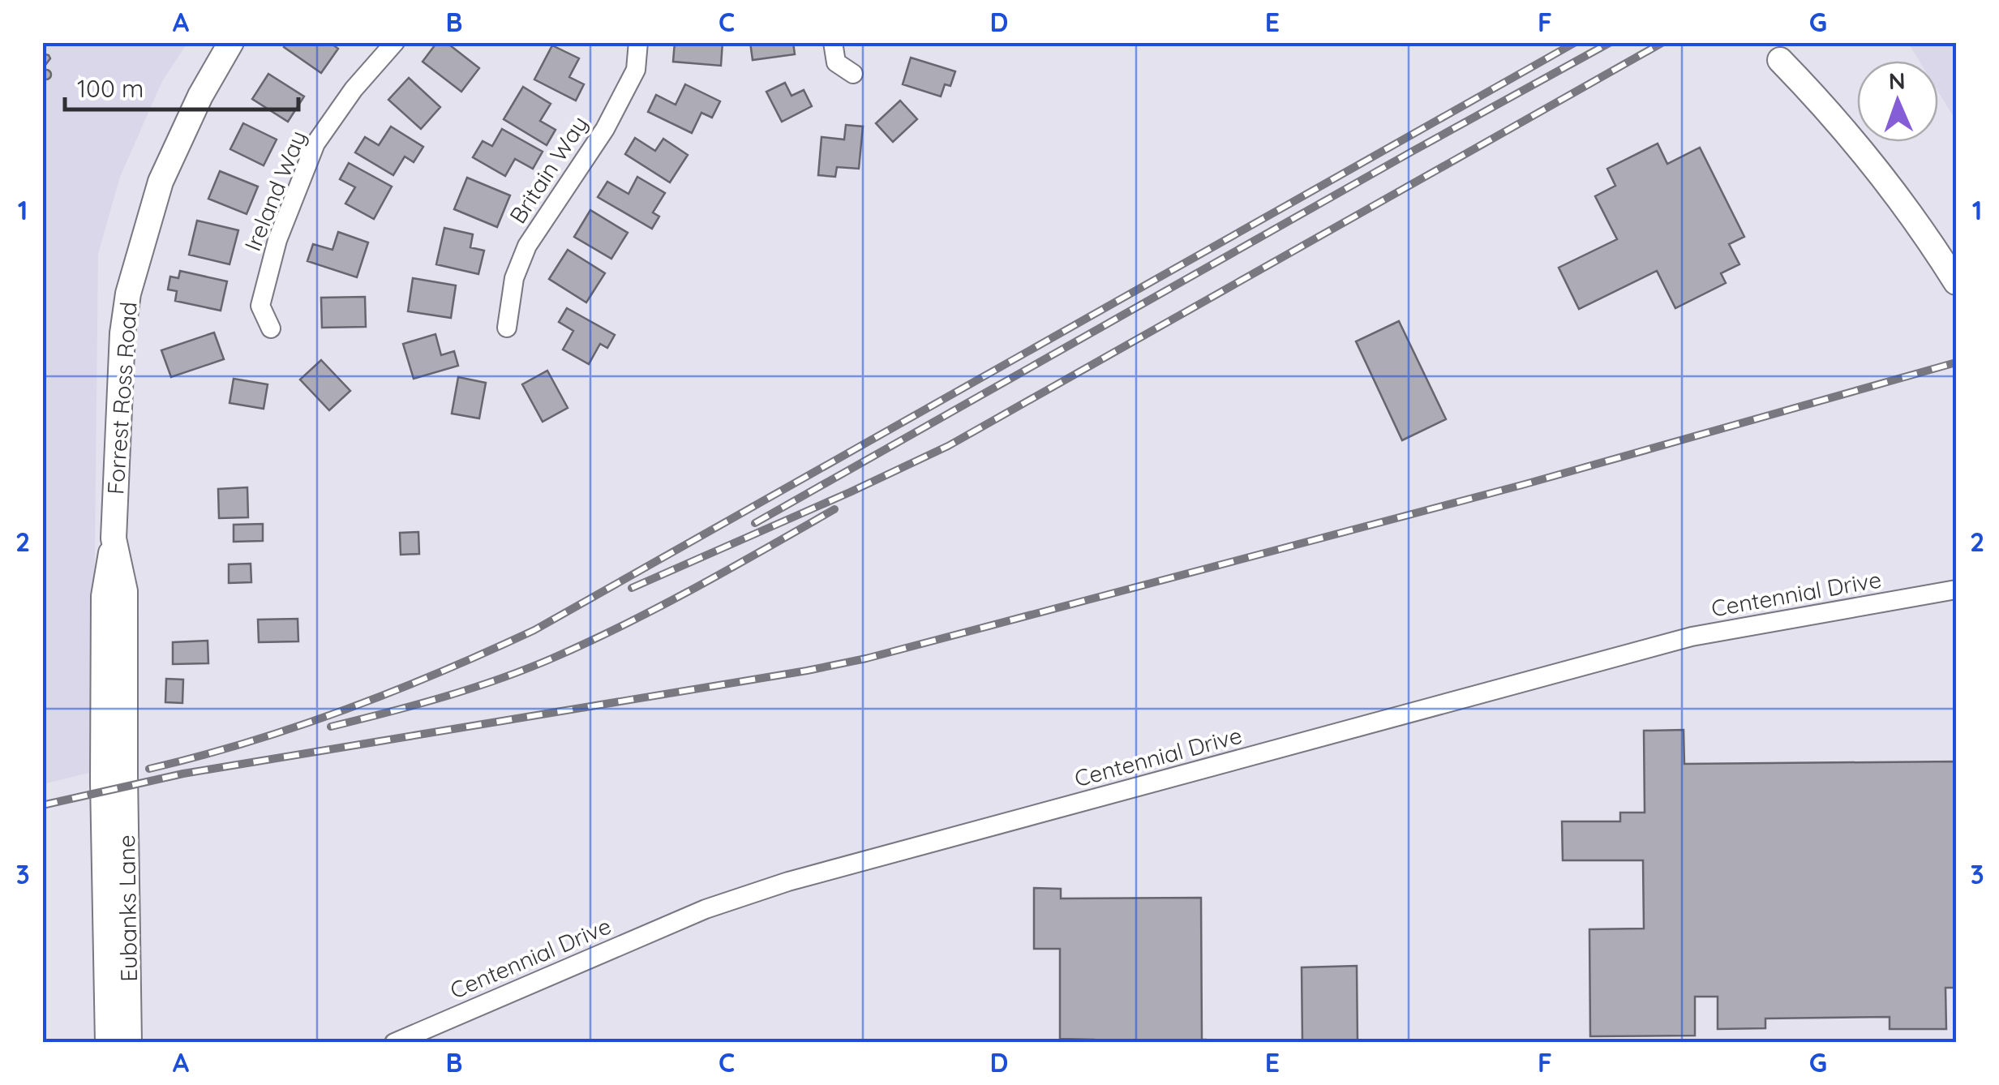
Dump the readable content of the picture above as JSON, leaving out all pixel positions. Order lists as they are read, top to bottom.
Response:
{
  "streets": {
    "street": [
      "Britain Way",
      "Ireland Way",
      "Forrest Ross Road",
      "Centennial Drive",
      "Eubanks Lane"
    ]
  },
  "crossings": [
    ["Forrest Ross Road", "Eubanks Lane"]
  ],
  "scale_bar": "100 m",
  "north": "top",
  "grid": {
    "columns": [
      "A",
      "B",
      "C",
      "D",
      "E",
      "F",
      "G"
    ],
    "rows": ["1", "2", "3"]
  }
}
